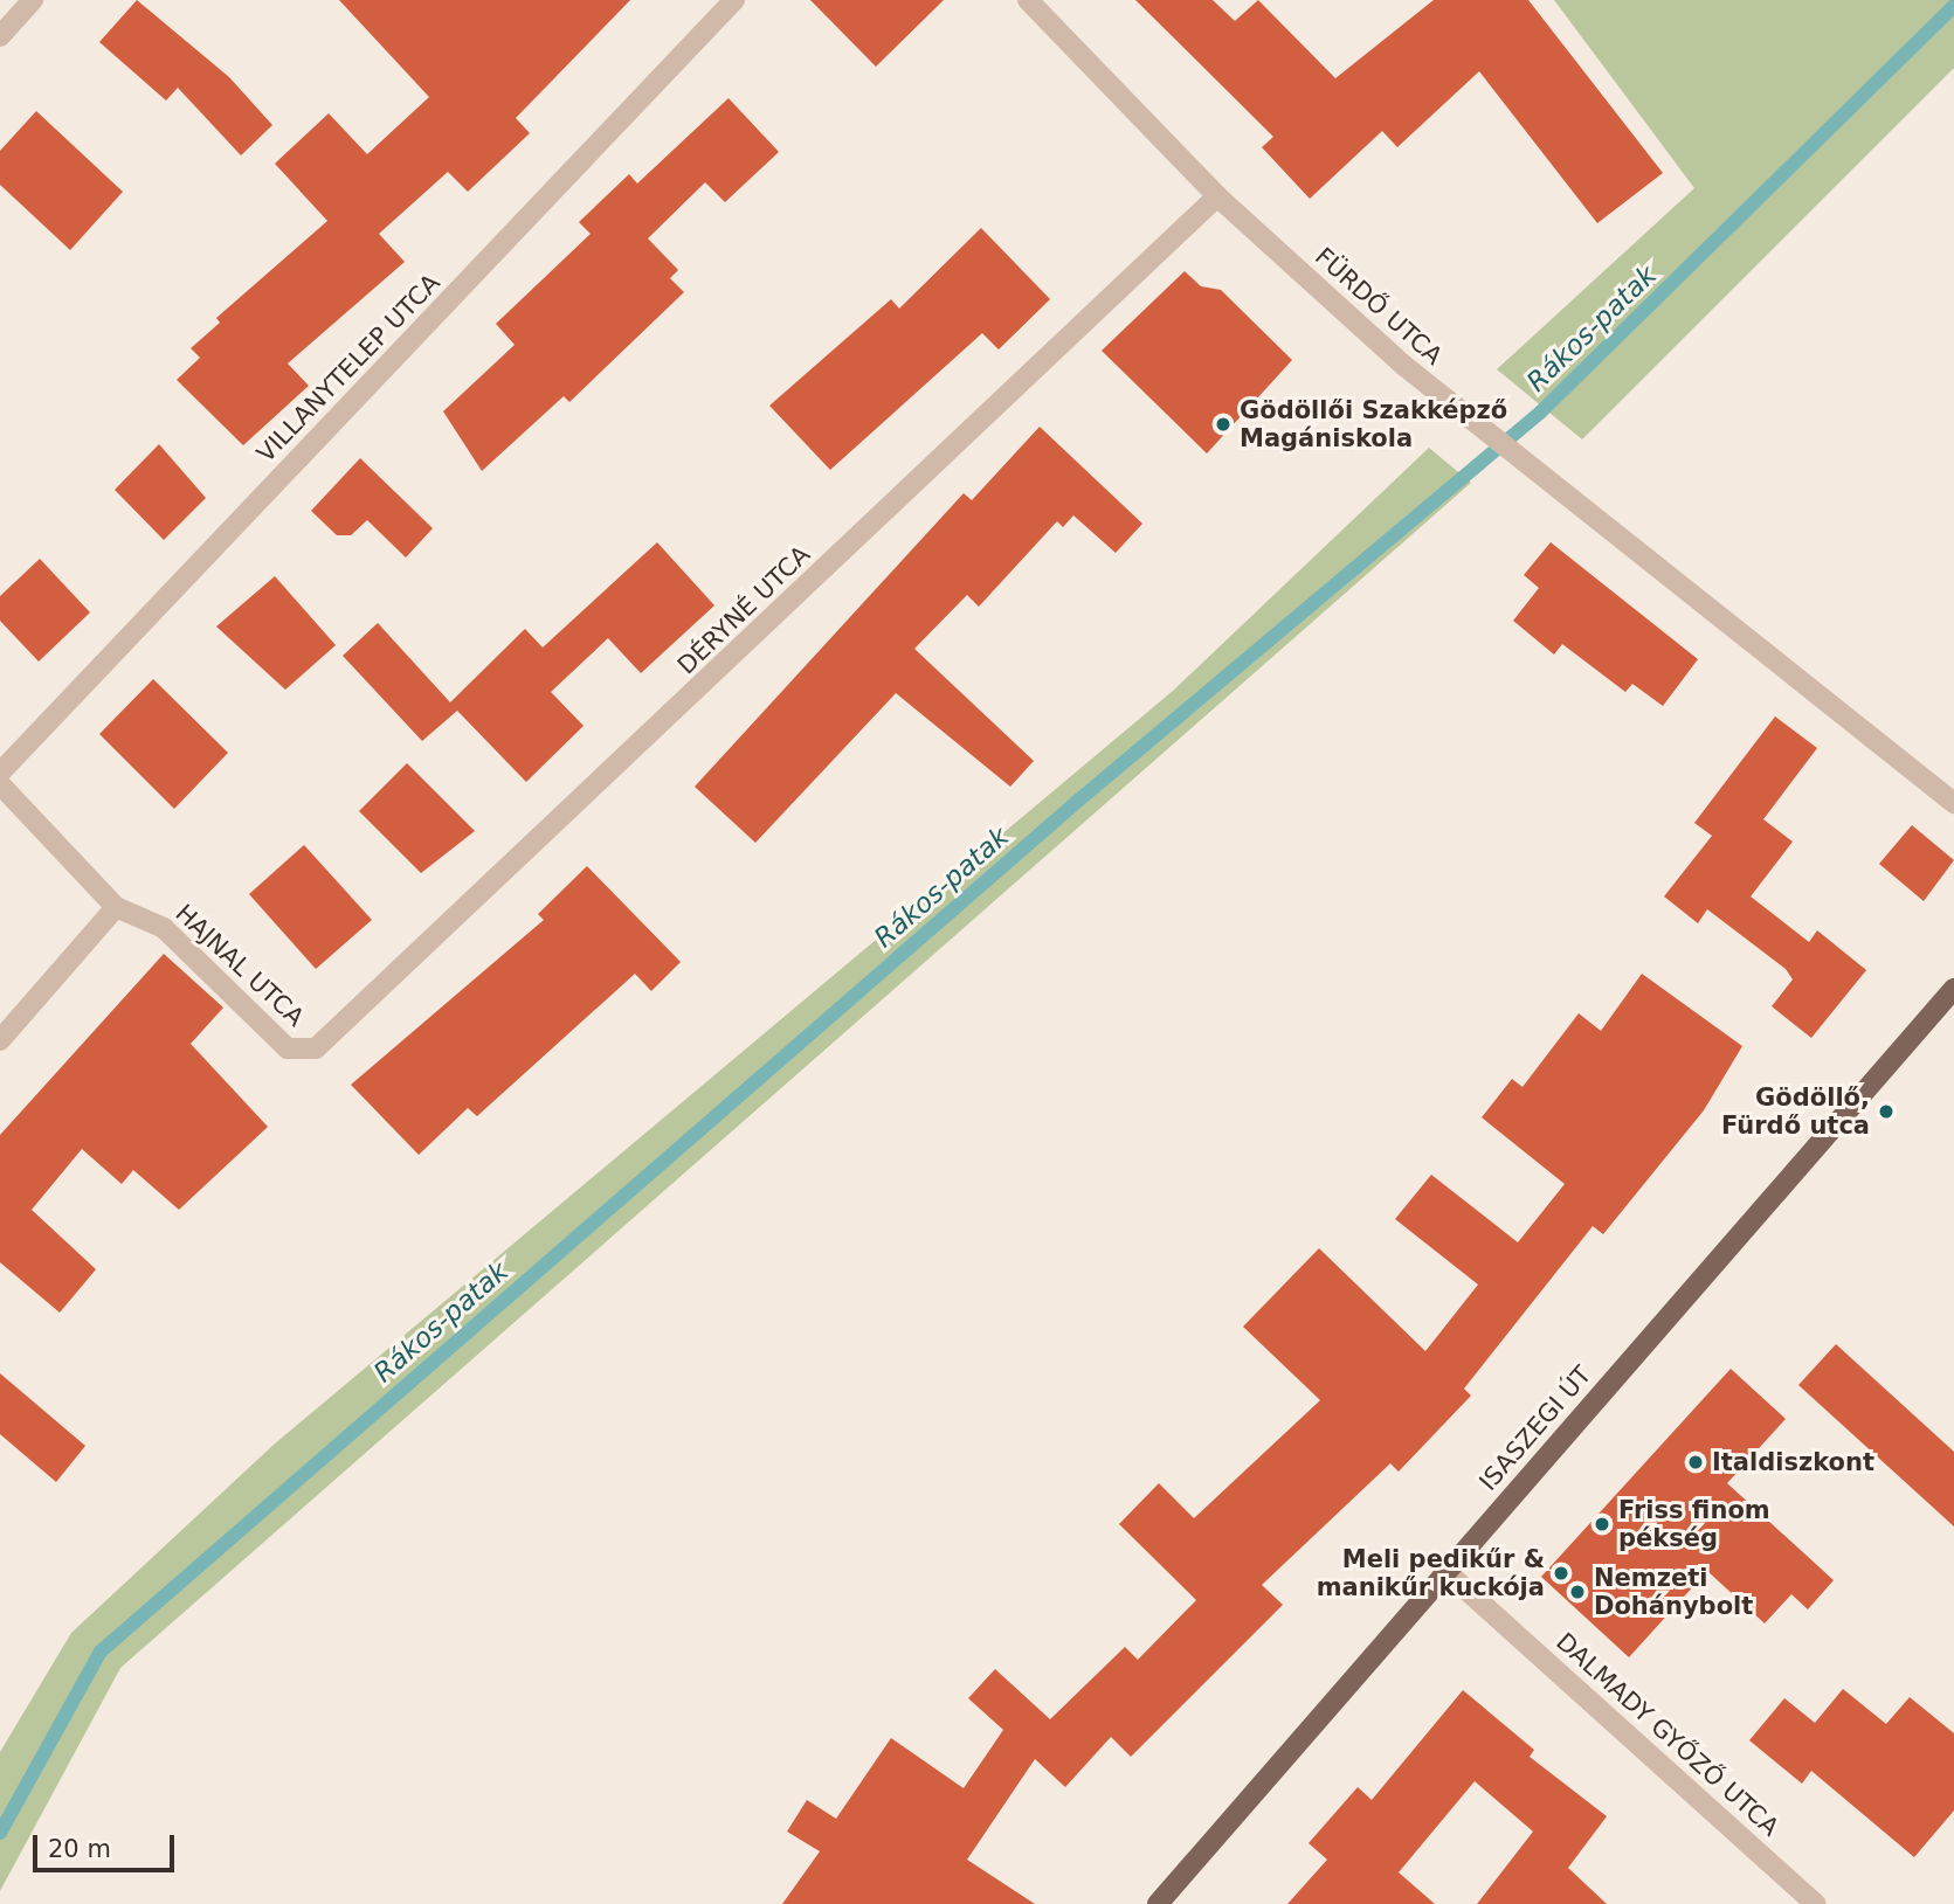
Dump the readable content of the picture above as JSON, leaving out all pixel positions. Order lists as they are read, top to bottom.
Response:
{
  "streets": {
    "main road": ["ISASZEGI ÚT"],
    "street": [
      "FÜRDŐ UTCA",
      "VILLANYTELEP UTCA",
      "DÉRYNÉ UTCA",
      "HAJNAL UTCA",
      "DALMADY GYŐZŐ UTCA"
    ]
  },
  "crossings": [
    ["FÜRDŐ UTCA", "DÉRYNÉ UTCA"],
    ["DÉRYNÉ UTCA", "HAJNAL UTCA"],
    ["ISASZEGI ÚT", "DALMADY GYŐZŐ UTCA"]
  ],
  "water": ["Rákos-patak"],
  "places": [
    "Gödöllői Szakképző Magániskola",
    "Gödöllő, Fürdő utca",
    "Italdiszkont",
    "Friss finom pékség",
    "Meli pedikűr & manikűr kuckója",
    "Nemzeti Dohánybolt"
  ],
  "scale_bar": "20 m"
}
